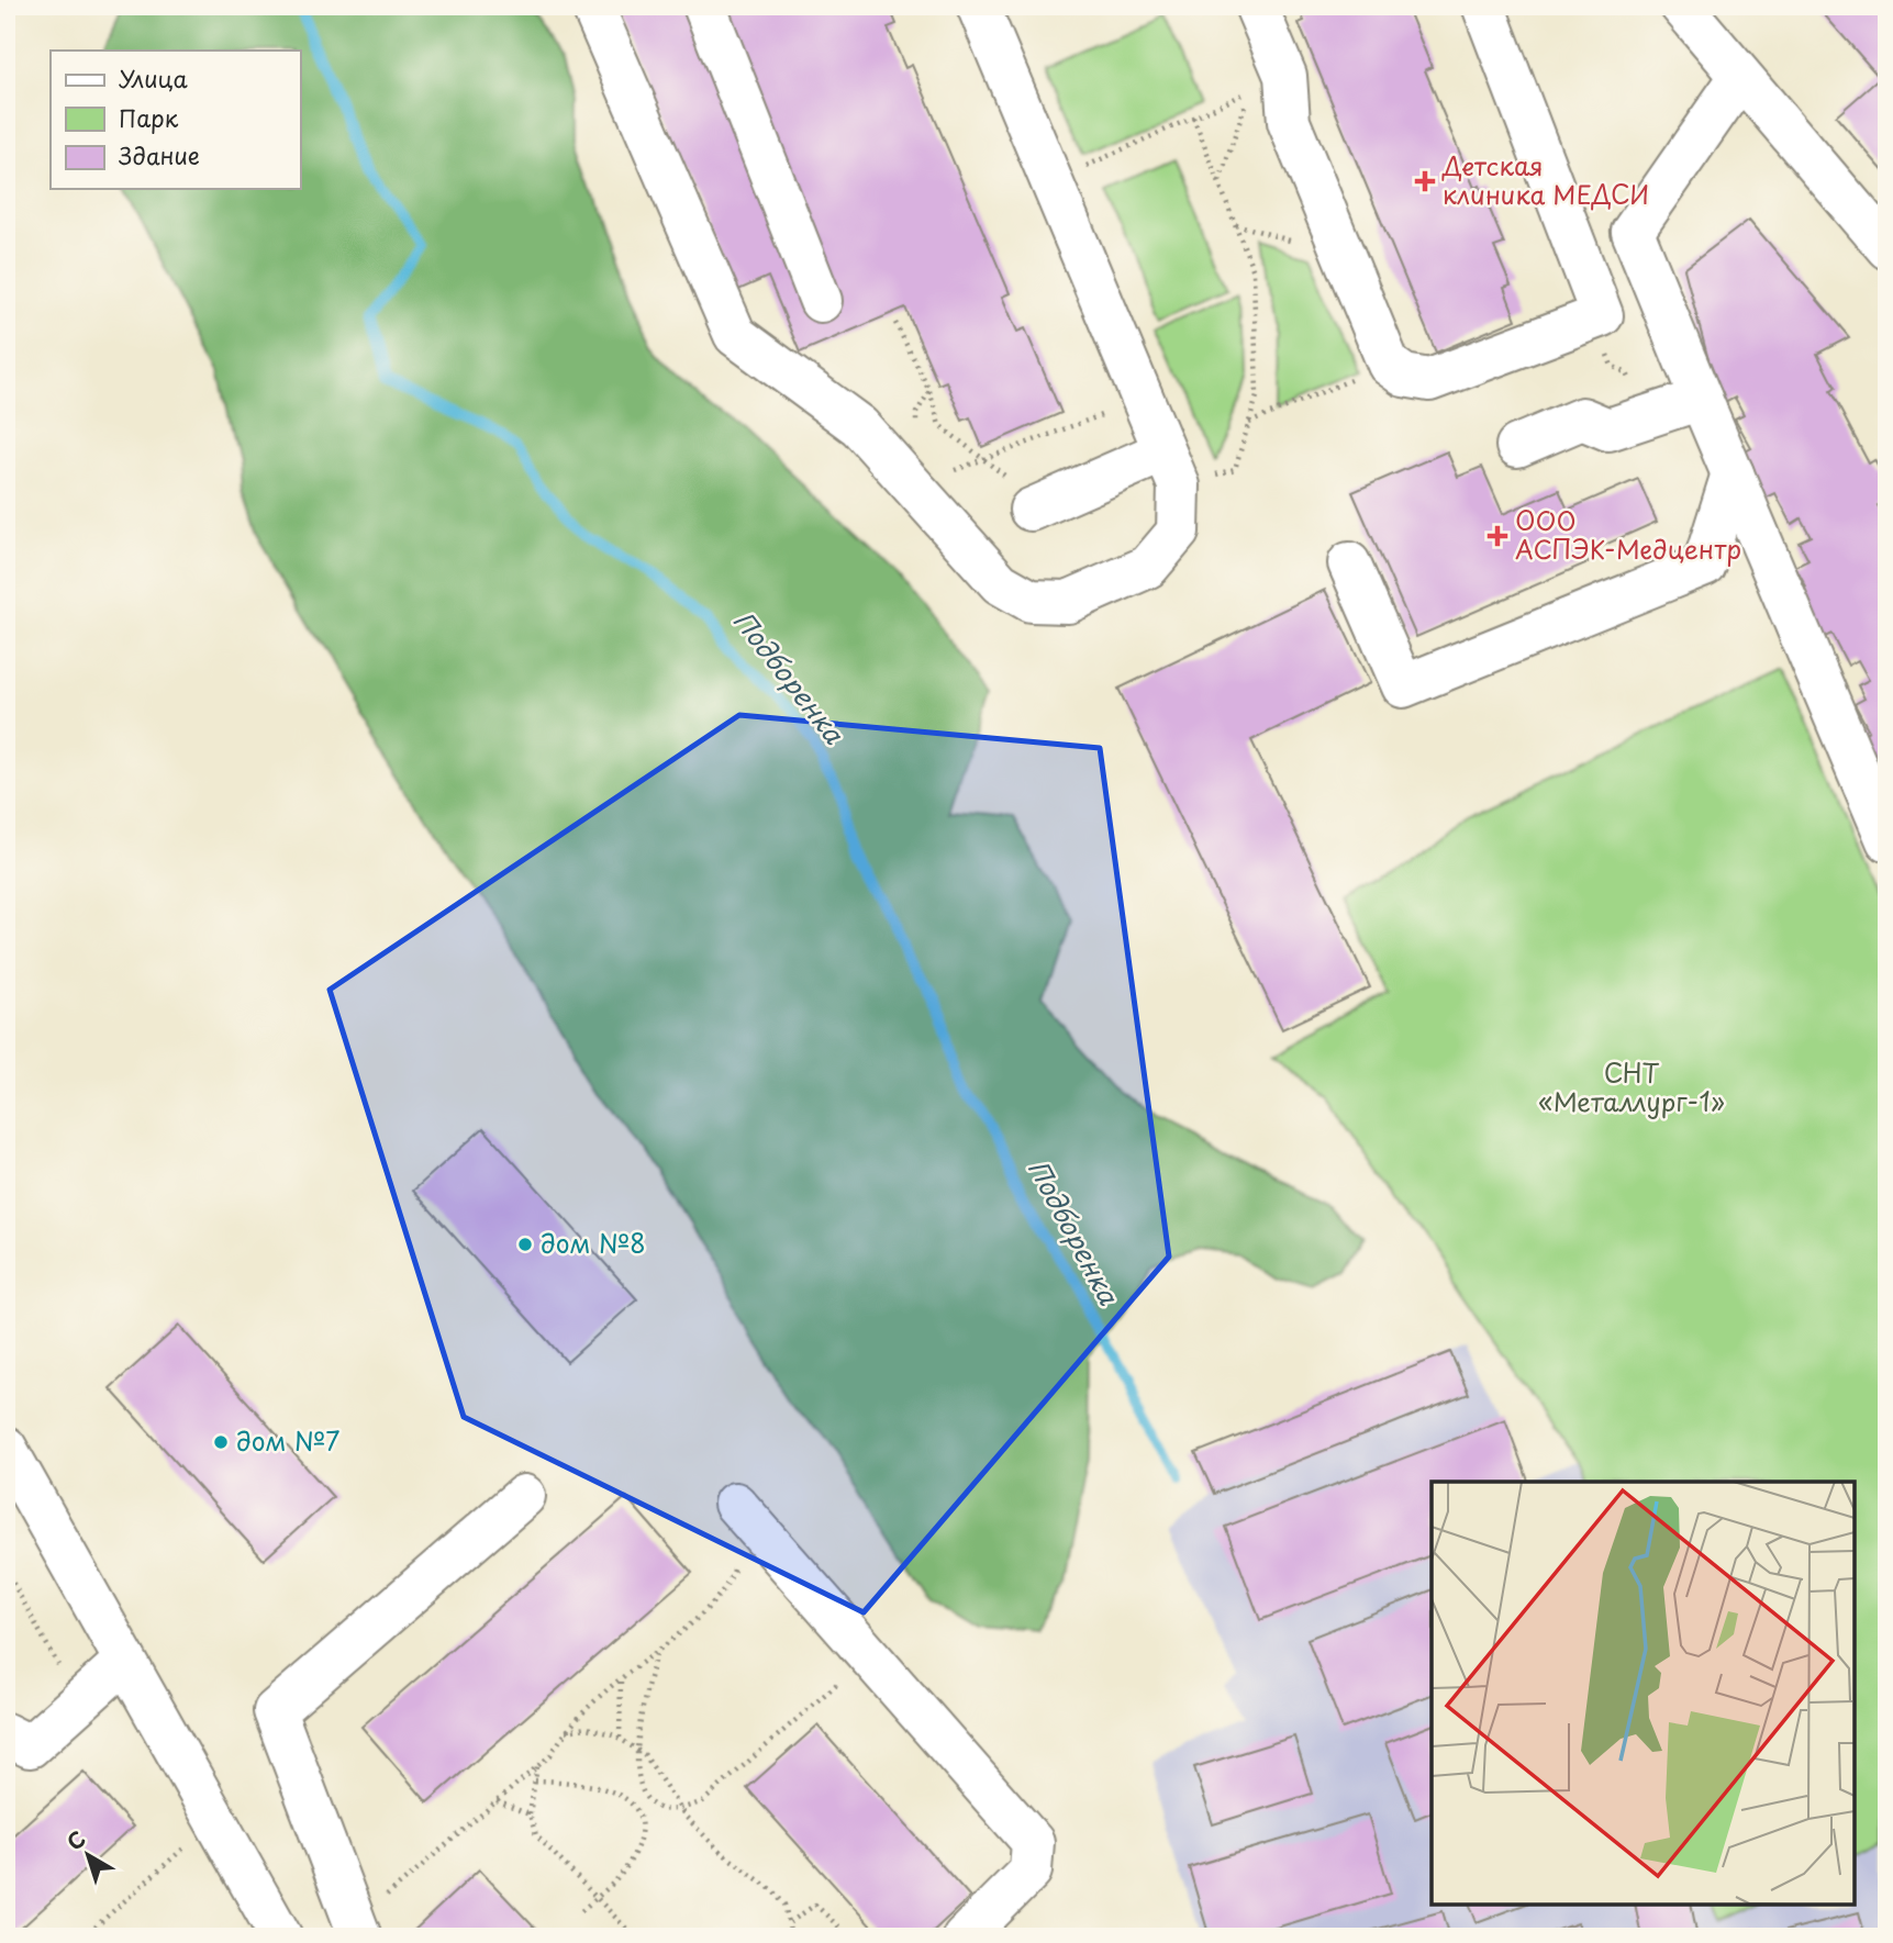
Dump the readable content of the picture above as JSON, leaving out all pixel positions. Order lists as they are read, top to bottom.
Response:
{
  "water": ["Подборенка"],
  "parks": ["СНТ «Металлург-1»"],
  "places": {
    "health": ["Детская клиника МЕДСИ", "ООО АСПЭК-Медцентр"],
    "other": ["дом №8", "дом №7"]
  },
  "legend": ["Улица", "Парк", "Здание"],
  "north": "top left"
}
